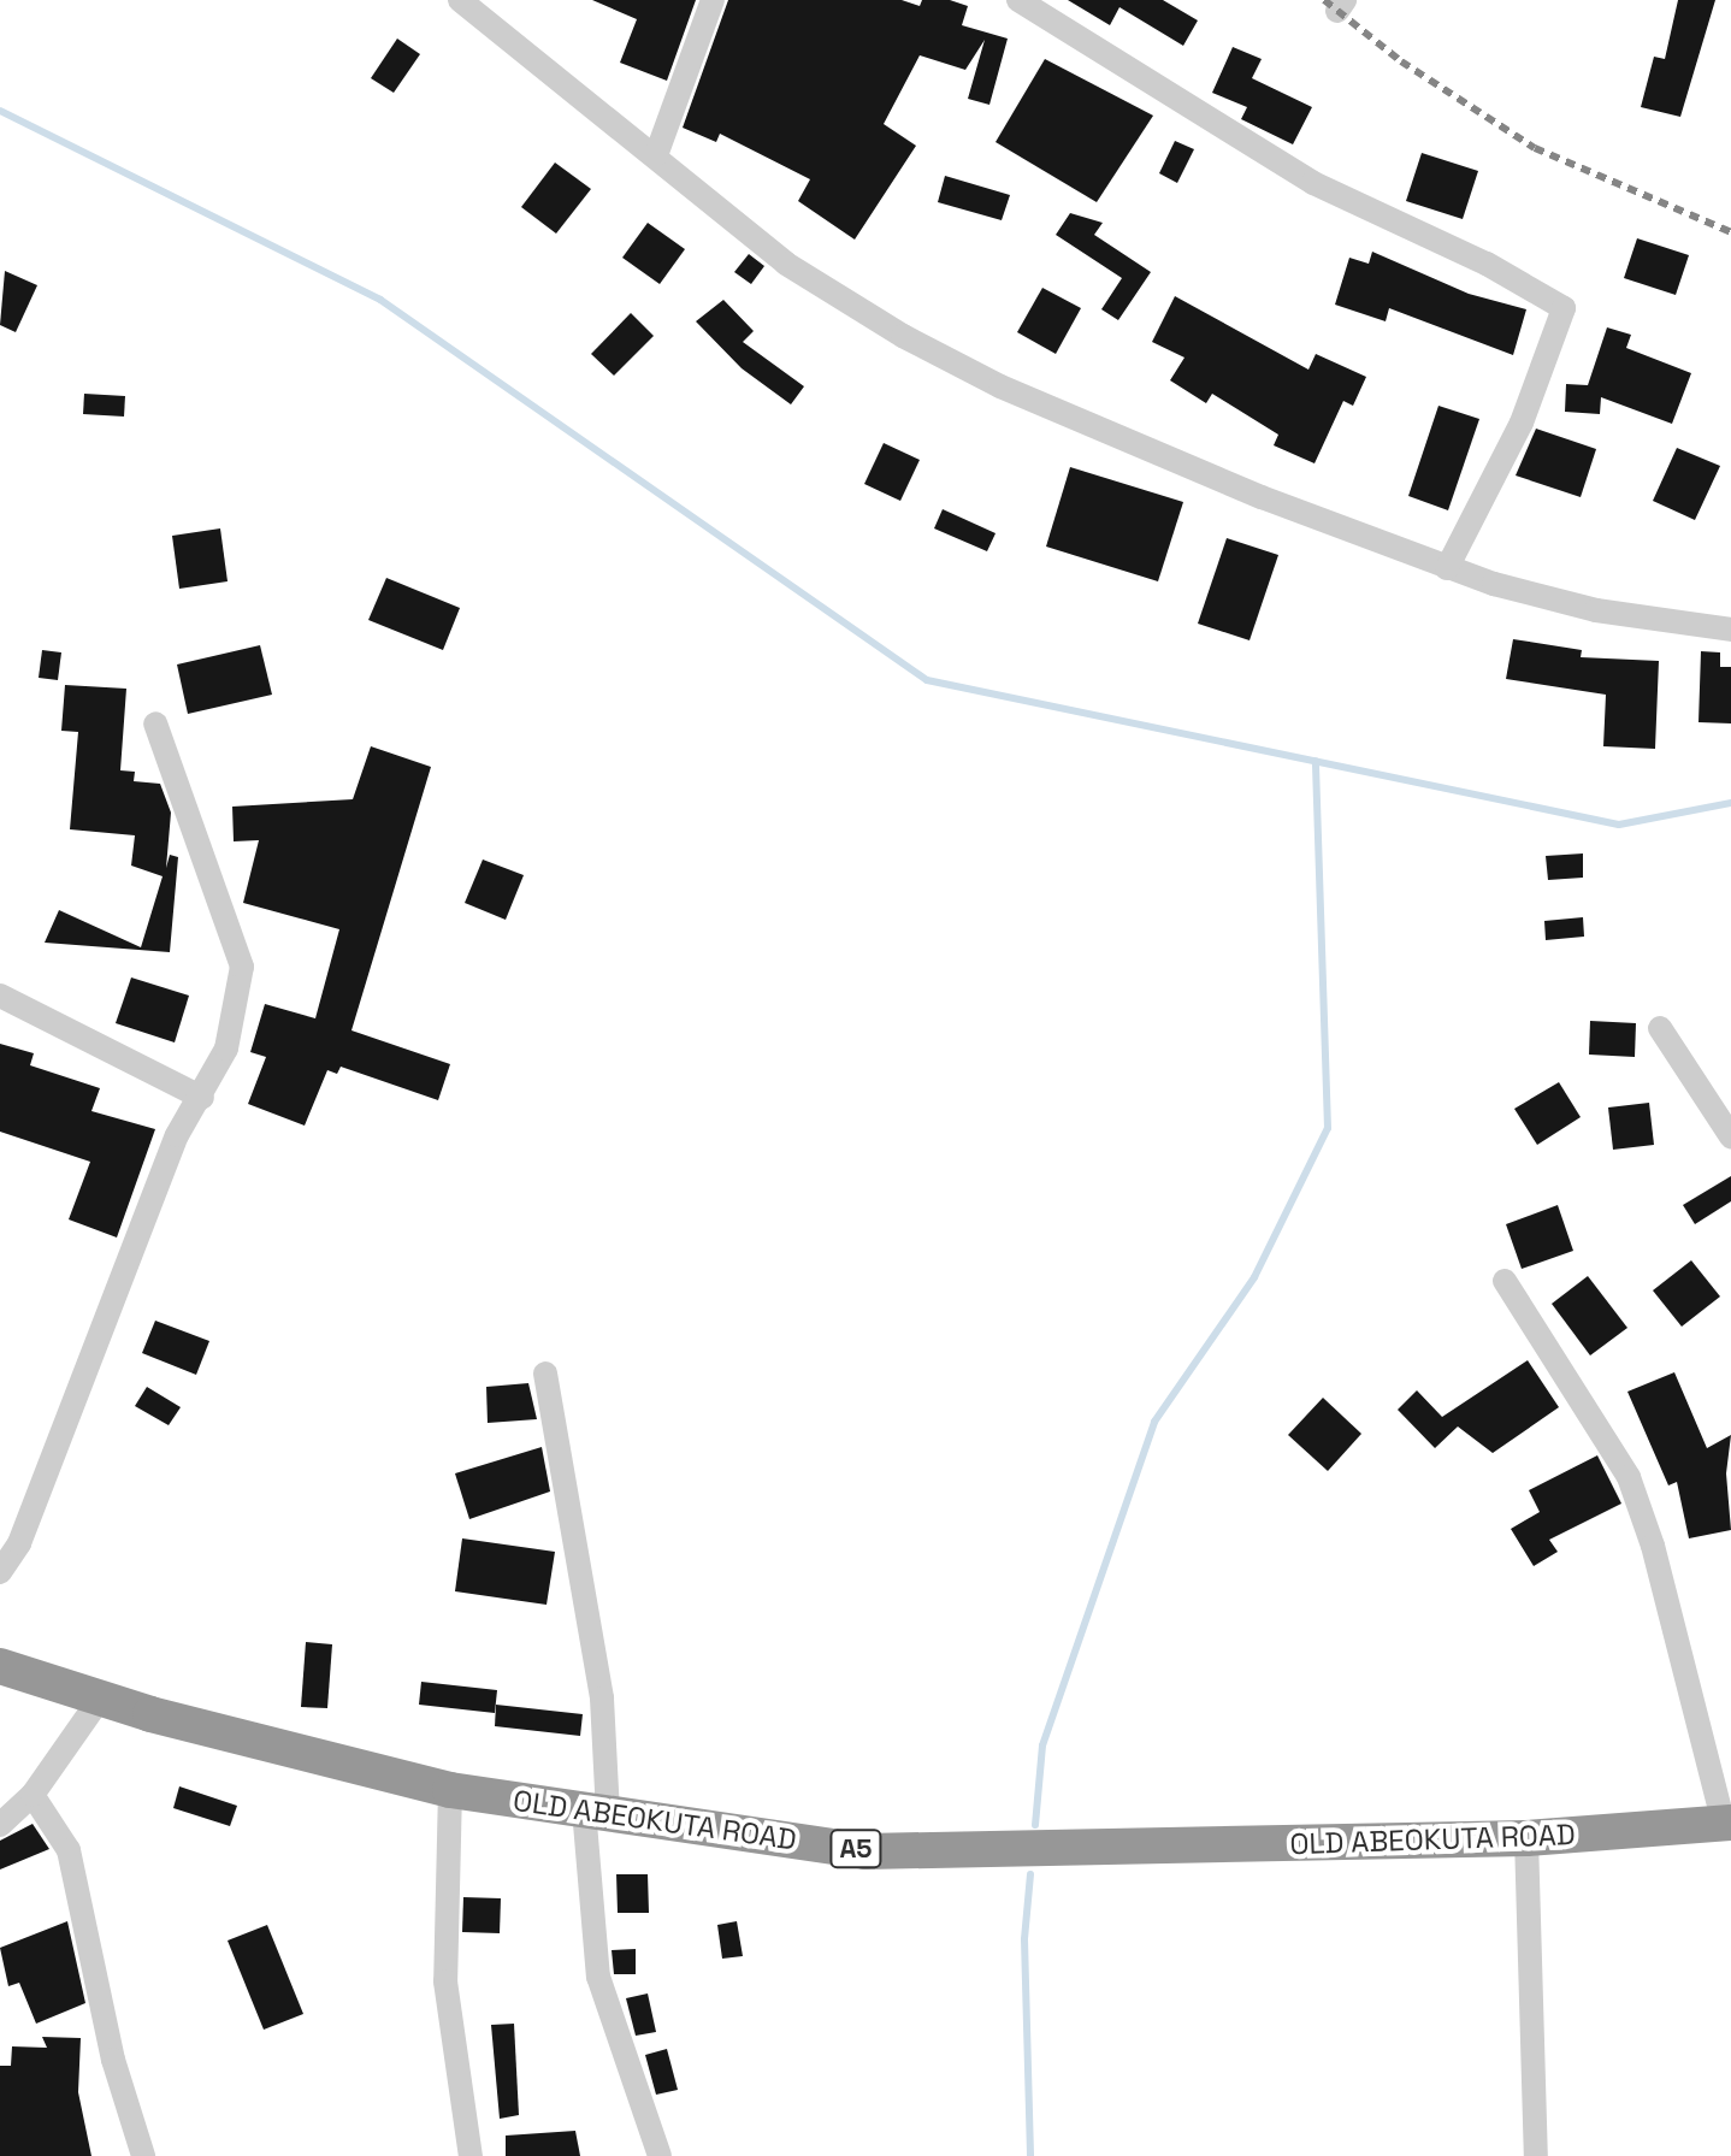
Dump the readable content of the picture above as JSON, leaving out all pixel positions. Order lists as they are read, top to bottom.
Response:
{
  "streets": {
    "highway": ["OLD ABEOKUTA ROAD", "A5"]
  }
}
